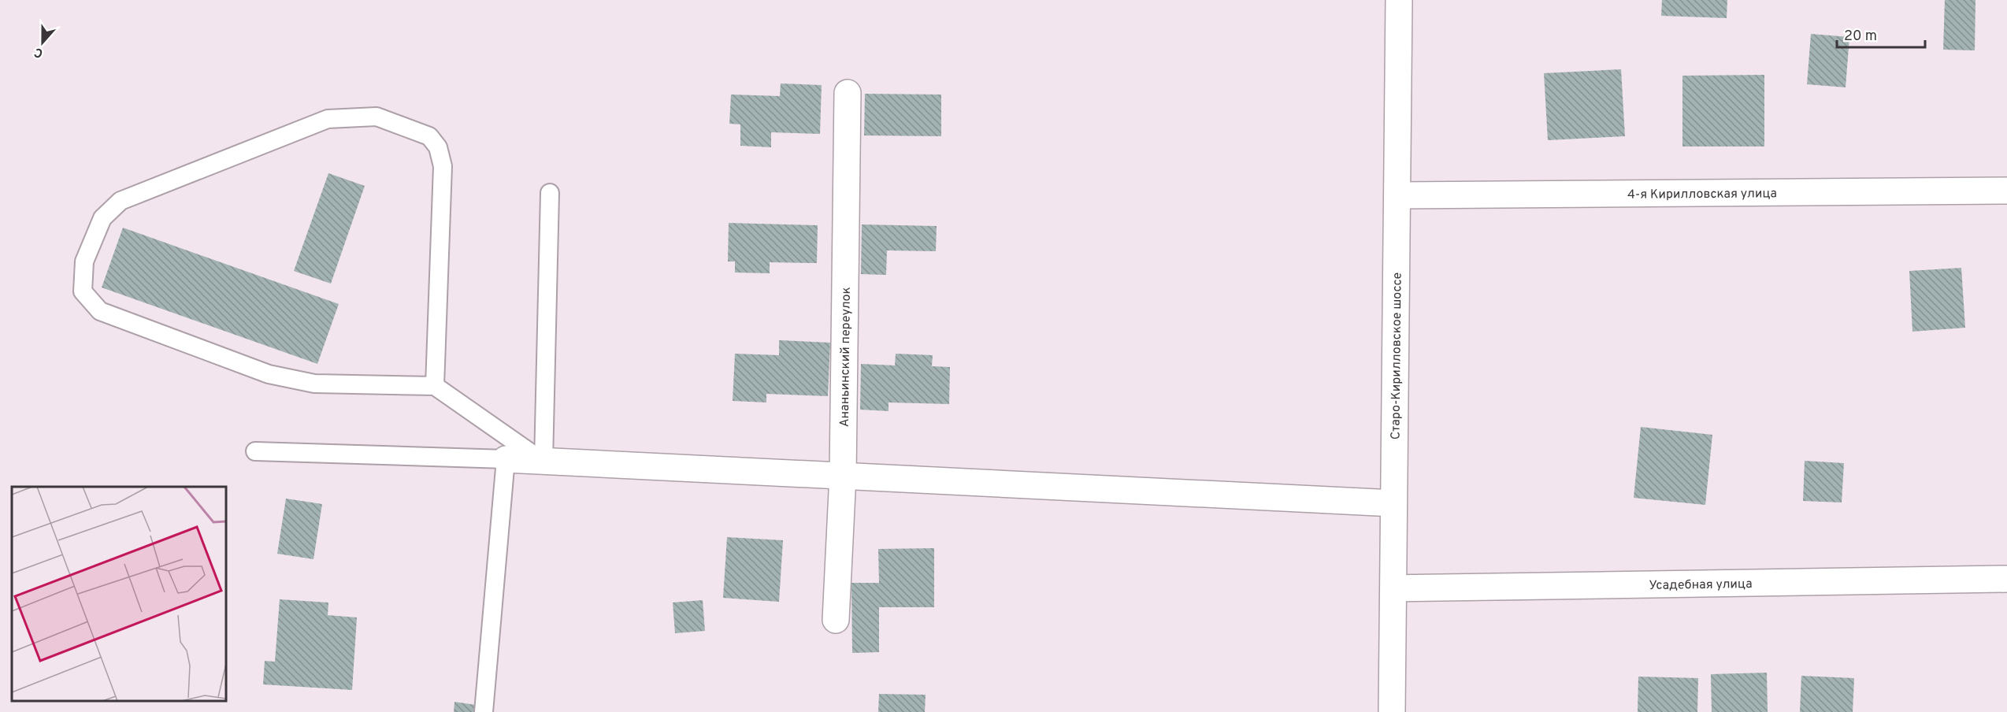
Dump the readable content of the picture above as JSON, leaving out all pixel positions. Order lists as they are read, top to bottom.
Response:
{
  "streets": {
    "street": [
      "4-я Кирилловская улица",
      "Старо-Кирилловское шоссе",
      "Ананьинский переулок",
      "Усадебная улица"
    ]
  },
  "crossings": [
    ["4-я Кирилловская улица", "Старо-Кирилловское шоссе"],
    ["Старо-Кирилловское шоссе", "Усадебная улица"]
  ],
  "scale_bar": "20 m",
  "north": "bottom"
}
